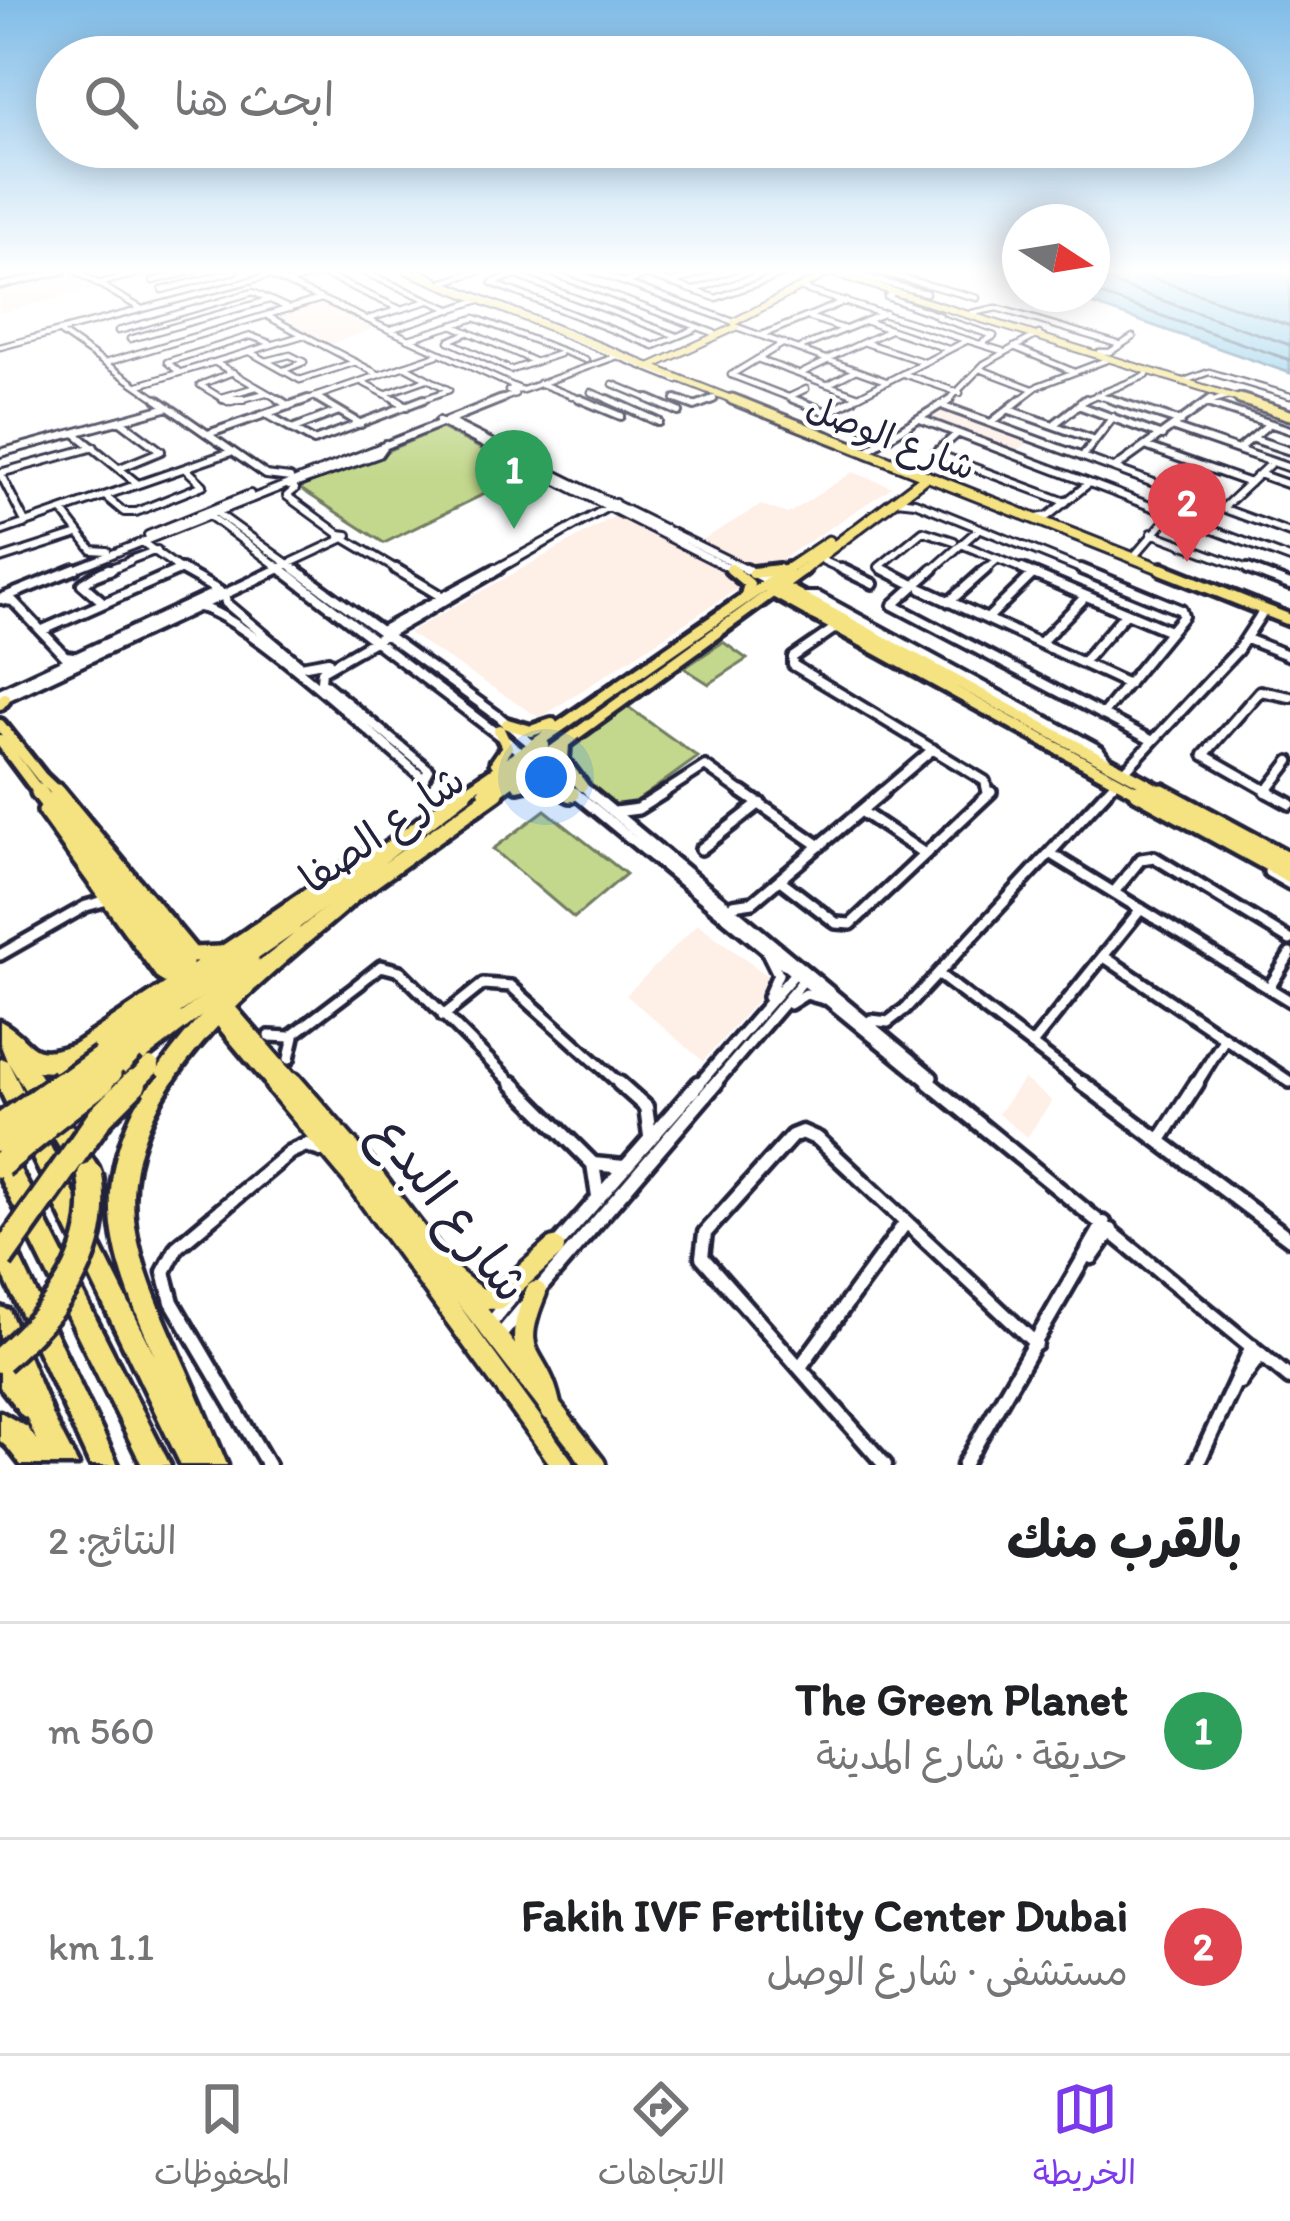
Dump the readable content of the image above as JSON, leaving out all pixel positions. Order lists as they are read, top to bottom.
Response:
{
  "streets": {
    "main road": ["شارع الوصل", "شارع الصفا", "شارع البدع"]
  },
  "crossings": [
    ["شارع الوصل", "شارع الصفا"]
  ],
  "north": "right",
  "page": {
    "search": "ابحث هنا",
    "pins": ["1", "2"],
    "heading": ["بالقرب منك", "النتائج: 2"],
    "list": [
      {
        "mark": "1",
        "name": "The Green Planet",
        "note": "حديقة · شارع المدينة",
        "value": "560 m"
      },
      {
        "mark": "2",
        "name": "Fakih IVF Fertility Center Dubai",
        "note": "مستشفى · شارع الوصل",
        "value": "1.1 km"
      }
    ],
    "nav": ["الخريطة", "الاتجاهات", "المحفوظات"]
  }
}
